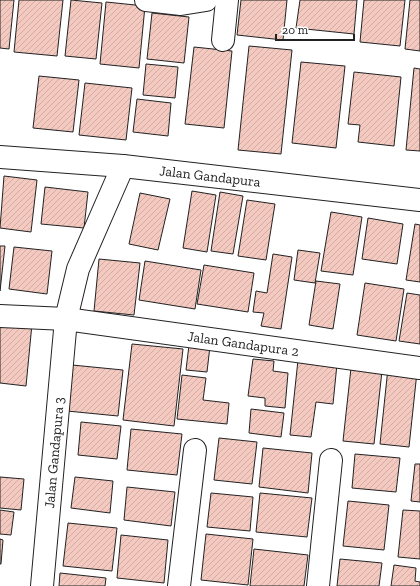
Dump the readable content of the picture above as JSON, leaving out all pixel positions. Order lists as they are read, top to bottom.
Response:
{
  "streets": {
    "street": ["Jalan Gandapura", "Jalan Gandapura 2", "Jalan Gandapura 3"]
  },
  "crossings": [
    ["Jalan Gandapura", "Jalan Gandapura 3"],
    ["Jalan Gandapura 2", "Jalan Gandapura 3"]
  ],
  "scale_bar": "20 m"
}
